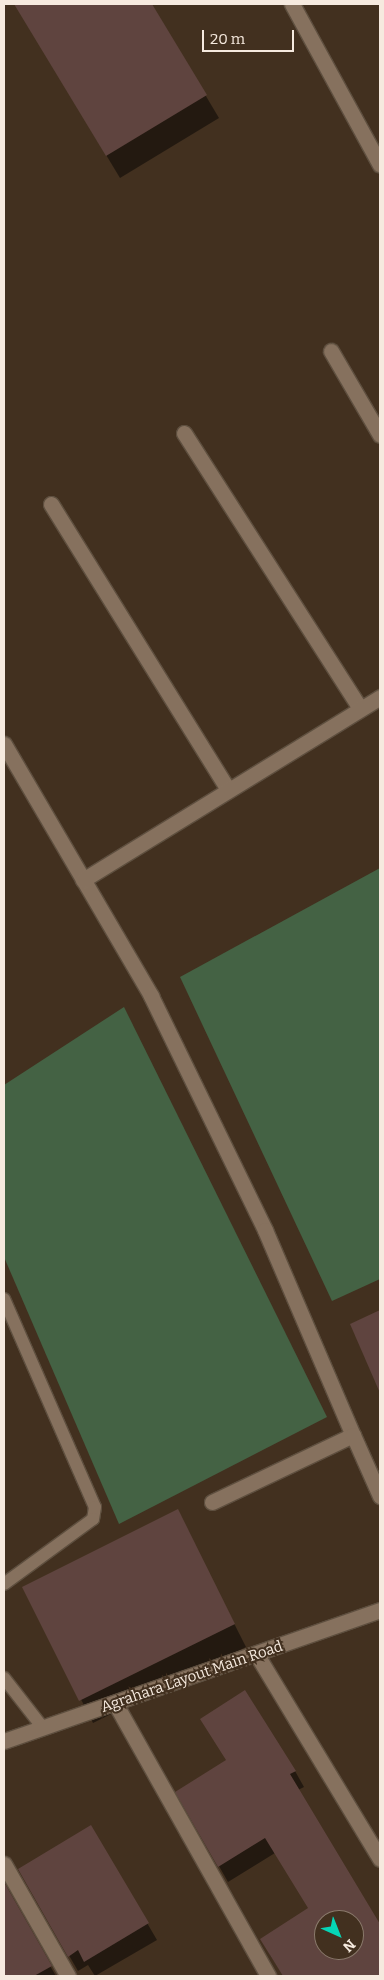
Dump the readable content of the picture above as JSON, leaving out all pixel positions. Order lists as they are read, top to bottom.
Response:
{
  "streets": {
    "street": ["Agrahara Layout Main Road"]
  },
  "scale_bar": "20 m",
  "north": "bottom right"
}
